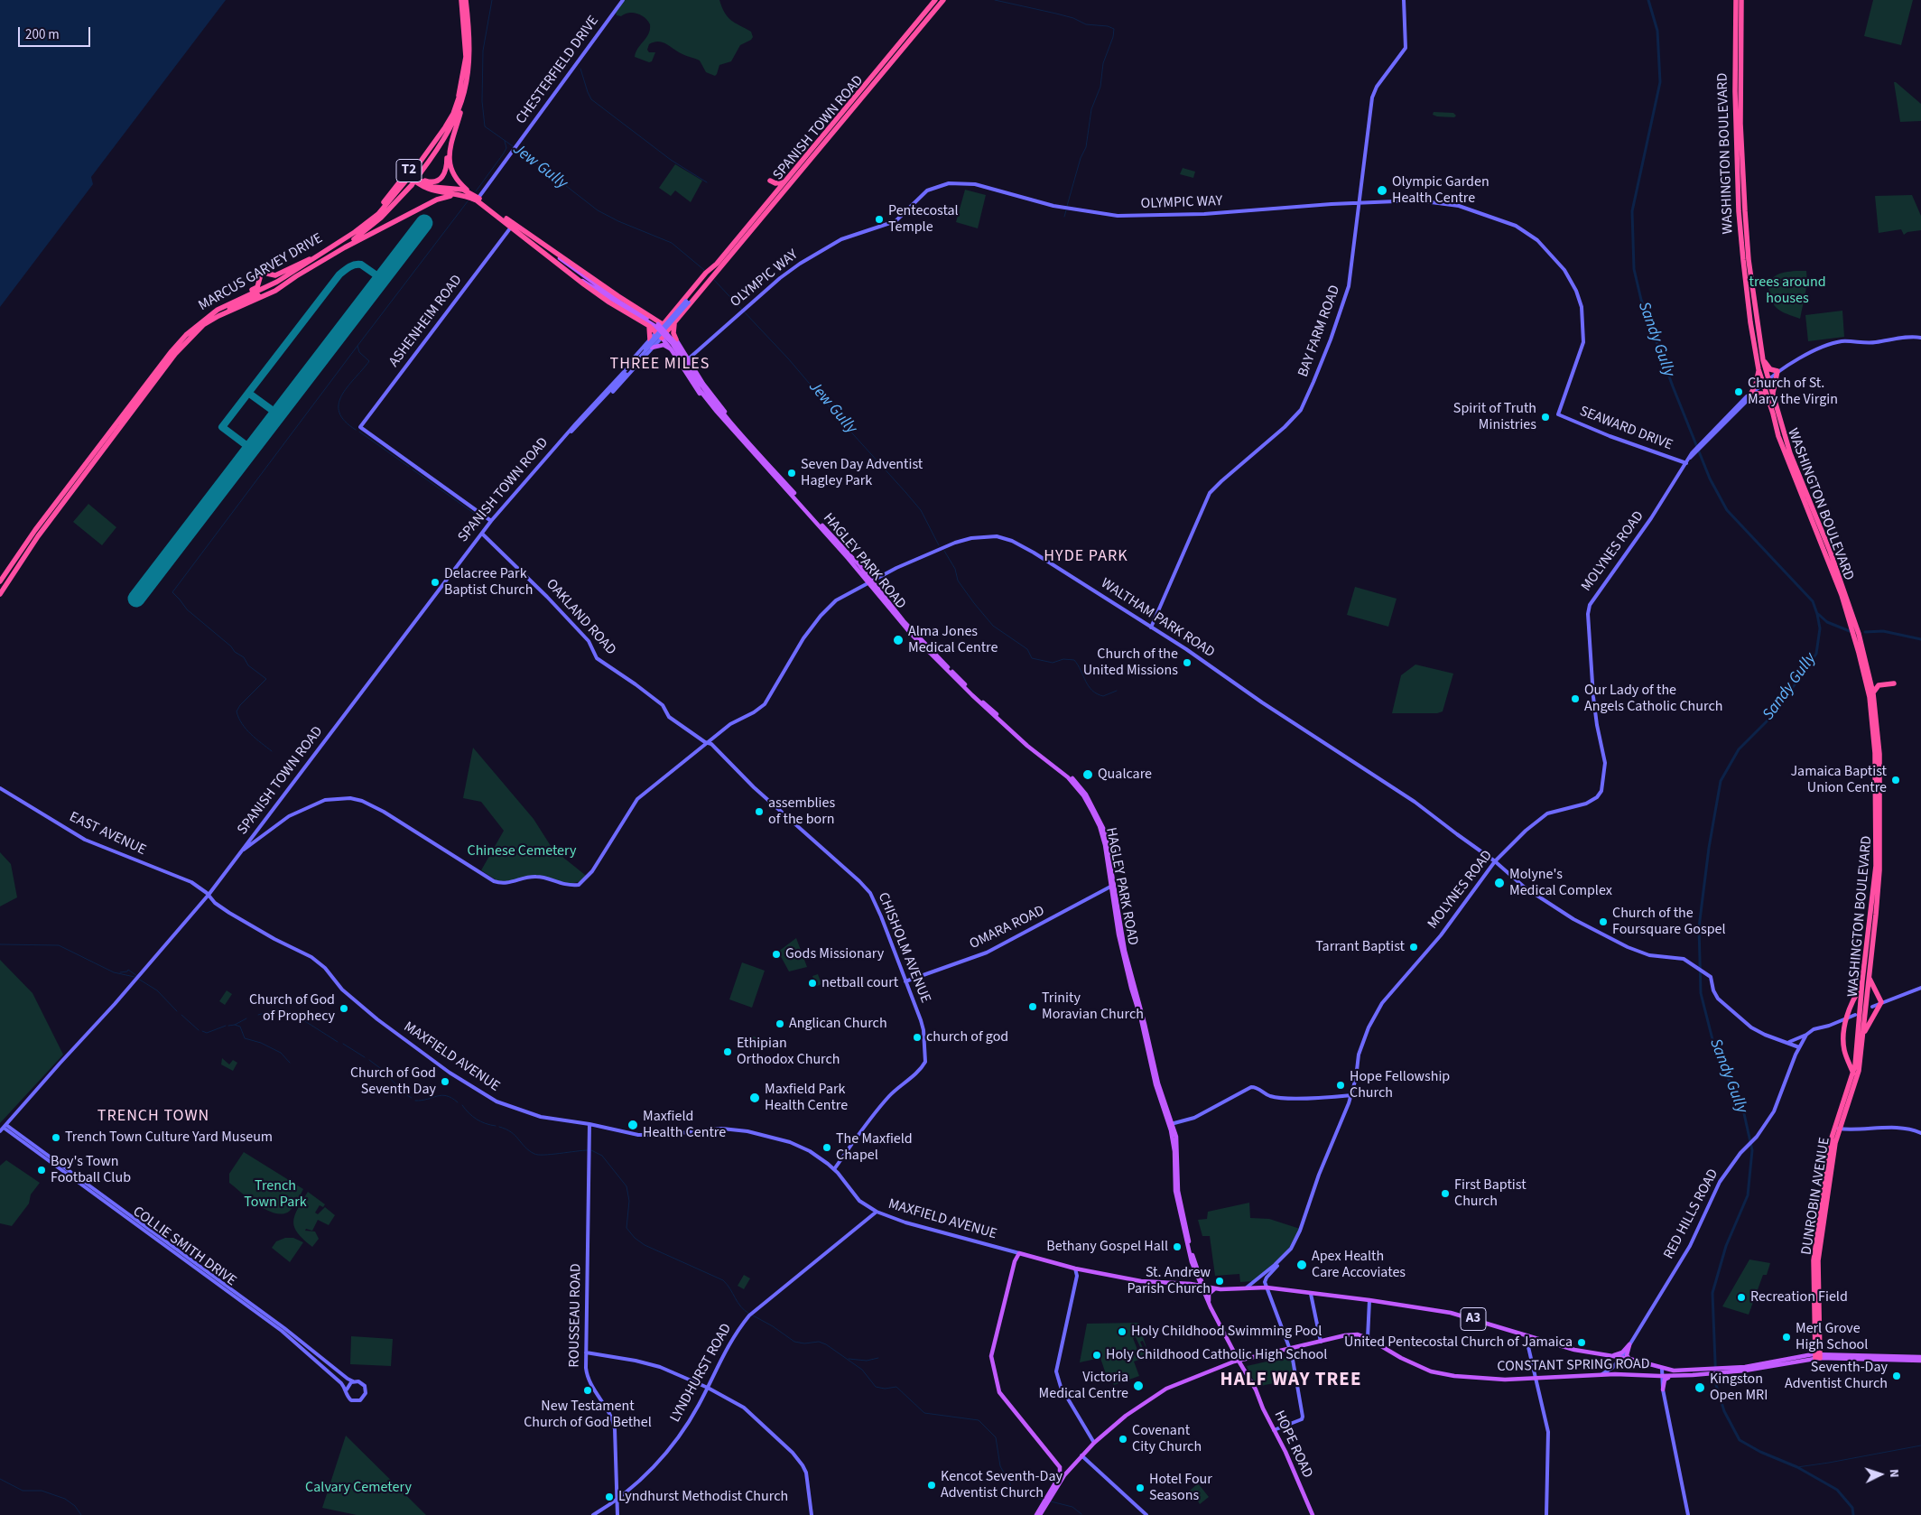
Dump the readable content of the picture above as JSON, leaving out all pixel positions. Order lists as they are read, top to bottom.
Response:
{
  "streets": {
    "highway": [
      "SPANISH TOWN ROAD",
      "WASHINGTON BOULEVARD",
      "T2",
      "MARCUS GARVEY DRIVE",
      "DUNROBIN AVENUE"
    ],
    "main road": [
      "CHESTERFIELD DRIVE",
      "OLYMPIC WAY",
      "ASHENHEIM ROAD",
      "BAY FARM ROAD",
      "SEAWARD DRIVE",
      "MOLYNES ROAD",
      "HAGLEY PARK ROAD",
      "OAKLAND ROAD",
      "WALTHAM PARK ROAD",
      "EAST AVENUE",
      "OMARA ROAD",
      "CHISHOLM AVENUE",
      "MAXFIELD AVENUE",
      "RED HILLS ROAD",
      "COLLIE SMITH DRIVE",
      "ROUSSEAU ROAD",
      "A3",
      "CONSTANT SPRING ROAD",
      "LYNDHURST ROAD",
      "HOPE ROAD"
    ]
  },
  "crossings": [
    ["SPANISH TOWN ROAD", "ASHENHEIM ROAD"],
    ["SPANISH TOWN ROAD", "HAGLEY PARK ROAD"],
    ["SPANISH TOWN ROAD", "OAKLAND ROAD"],
    ["SPANISH TOWN ROAD", "WALTHAM PARK ROAD"],
    ["SPANISH TOWN ROAD", "EAST AVENUE"],
    ["SPANISH TOWN ROAD", "MAXFIELD AVENUE"],
    ["SPANISH TOWN ROAD", "COLLIE SMITH DRIVE"],
    ["WASHINGTON BOULEVARD", "MOLYNES ROAD"],
    ["WASHINGTON BOULEVARD", "DUNROBIN AVENUE"],
    ["T2", "MARCUS GARVEY DRIVE"],
    ["OLYMPIC WAY", "BAY FARM ROAD"],
    ["OLYMPIC WAY", "SEAWARD DRIVE"],
    ["OLYMPIC WAY", "HAGLEY PARK ROAD"],
    ["BAY FARM ROAD", "WALTHAM PARK ROAD"],
    ["SEAWARD DRIVE", "MOLYNES ROAD"],
    ["MOLYNES ROAD", "WALTHAM PARK ROAD"],
    ["MOLYNES ROAD", "A3"],
    ["HAGLEY PARK ROAD", "WALTHAM PARK ROAD"],
    ["HAGLEY PARK ROAD", "OMARA ROAD"],
    ["HAGLEY PARK ROAD", "MAXFIELD AVENUE"],
    ["HAGLEY PARK ROAD", "A3"],
    ["HAGLEY PARK ROAD", "CONSTANT SPRING ROAD"],
    ["HAGLEY PARK ROAD", "HOPE ROAD"],
    ["OAKLAND ROAD", "WALTHAM PARK ROAD"],
    ["OAKLAND ROAD", "CHISHOLM AVENUE"],
    ["WALTHAM PARK ROAD", "CHISHOLM AVENUE"],
    ["EAST AVENUE", "MAXFIELD AVENUE"],
    ["OMARA ROAD", "CHISHOLM AVENUE"],
    ["CHISHOLM AVENUE", "MAXFIELD AVENUE"],
    ["MAXFIELD AVENUE", "ROUSSEAU ROAD"],
    ["MAXFIELD AVENUE", "A3"],
    ["MAXFIELD AVENUE", "LYNDHURST ROAD"],
    ["DUNROBIN AVENUE", "CONSTANT SPRING ROAD"],
    ["RED HILLS ROAD", "A3"],
    ["RED HILLS ROAD", "CONSTANT SPRING ROAD"],
    ["ROUSSEAU ROAD", "LYNDHURST ROAD"],
    ["A3", "CONSTANT SPRING ROAD"],
    ["CONSTANT SPRING ROAD", "HOPE ROAD"]
  ],
  "districts": [
    "THREE MILES",
    "HYDE PARK",
    "TRENCH TOWN",
    "HALF WAY TREE"
  ],
  "water": ["Jew Gully", "Sandy Gully"],
  "parks": [
    "trees around houses",
    "Chinese Cemetery",
    "Trench Town Park",
    "Calvary Cemetery"
  ],
  "places": [
    "Olympic Garden Health Centre",
    "Pentecostal Temple",
    "Church of St. Mary the Virgin",
    "Spirit of Truth Ministries",
    "Seven Day Adventist Hagley Park",
    "Delacree Park Baptist Church",
    "Alma Jones Medical Centre",
    "Church of the United Missions",
    "Our Lady of the Angels Catholic Church",
    "Qualcare",
    "Jamaica Baptist Union Centre",
    "assemblies of the born",
    "Molyne's Medical Complex",
    "Church of the Foursquare Gospel",
    "Tarrant Baptist",
    "Gods Missionary",
    "netball court",
    "Trinity Moravian Church",
    "Church of God of Prophecy",
    "Anglican Church",
    "church of god",
    "Ethipian Orthodox Church",
    "Church of God Seventh Day",
    "Hope Fellowship Church",
    "Maxfield Park Health Centre",
    "Maxfield Health Centre",
    "Trench Town Culture Yard Museum",
    "The Maxfield Chapel",
    "Boy's Town Football Club",
    "First Baptist Church",
    "Bethany Gospel Hall",
    "Apex Health Care Accoviates",
    "St. Andrew Parish Church",
    "Recreation Field",
    "Holy Childhood Swimming Pool",
    "Merl Grove High School",
    "United Pentecostal Church of Jamaica",
    "Holy Childhood Catholic High School",
    "Seventh-Day Adventist Church",
    "Victoria Medical Centre",
    "Kingston Open MRI",
    "New Testament Church of God Bethel",
    "Covenant City Church",
    "Kencot Seventh-Day Adventist Church",
    "Hotel Four Seasons",
    "Lyndhurst Methodist Church"
  ],
  "scale_bar": "200 m",
  "north": "right"
}
